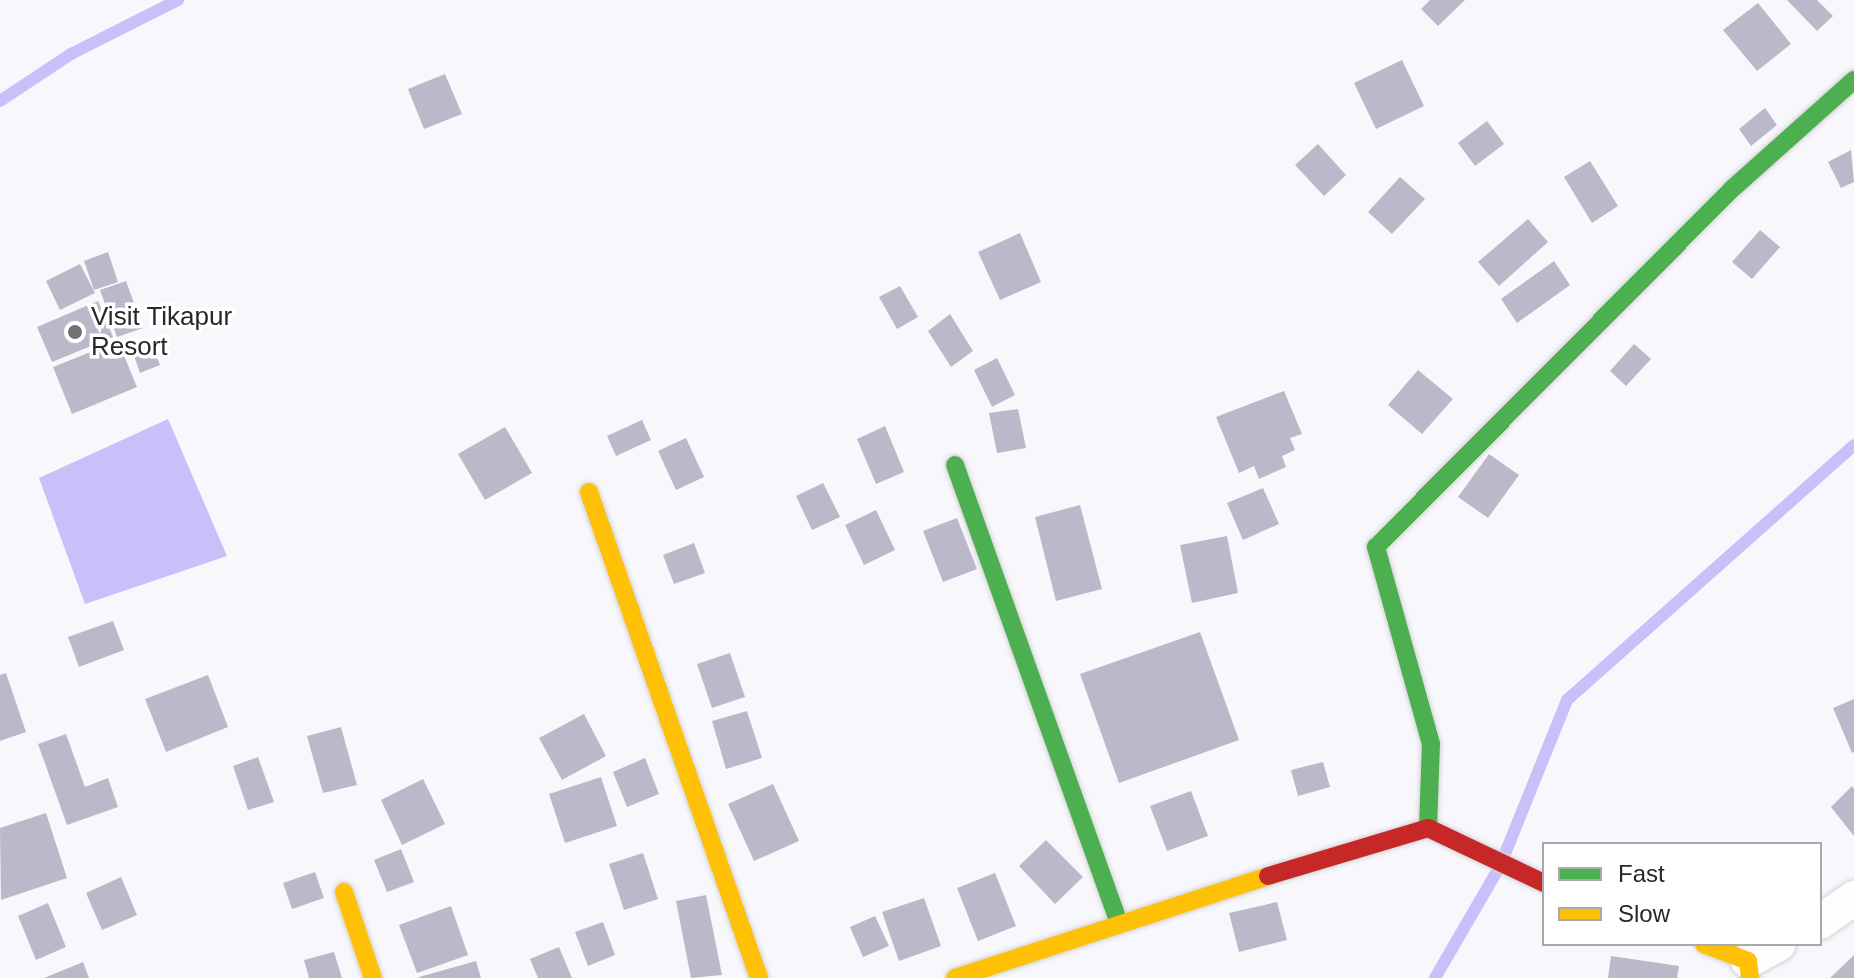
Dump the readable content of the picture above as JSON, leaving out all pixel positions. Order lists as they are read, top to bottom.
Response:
{
  "places": ["Visit Tikapur Resort"],
  "legend": ["Fast", "Slow"]
}
